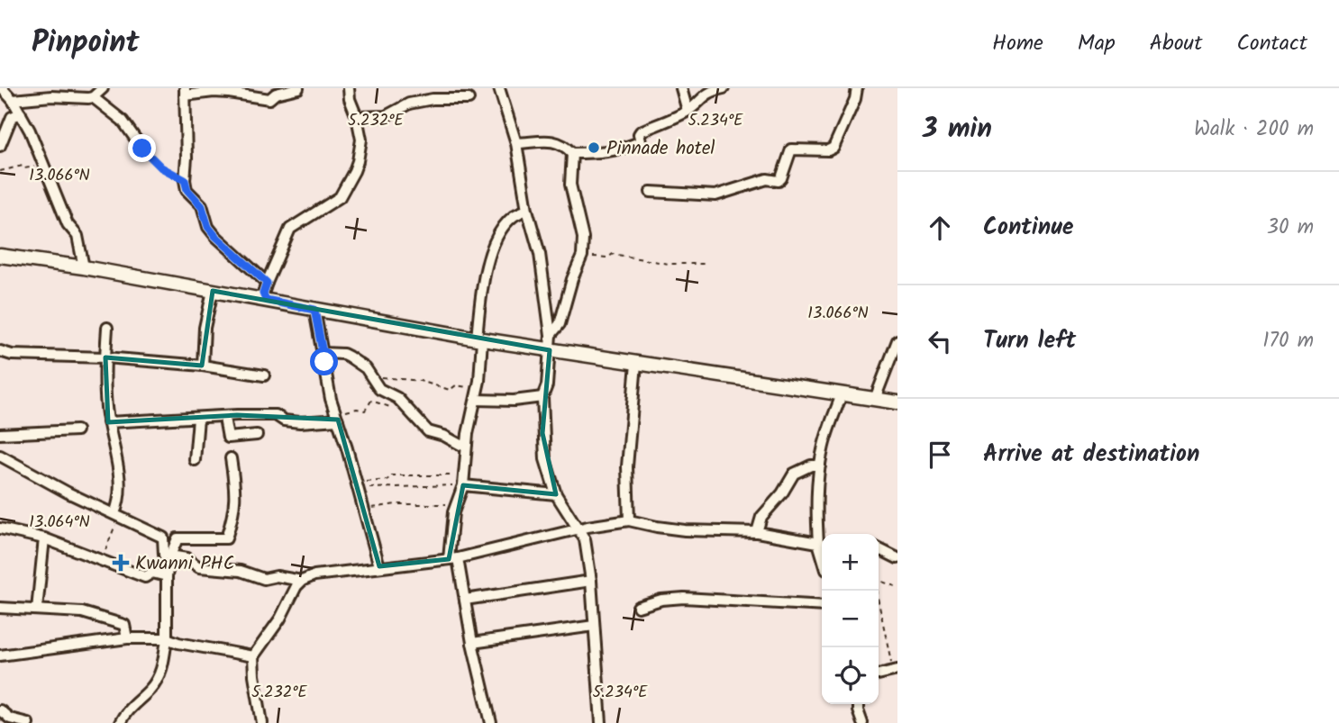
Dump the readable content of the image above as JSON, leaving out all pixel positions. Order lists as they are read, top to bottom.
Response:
{
  "places": {
    "other": ["Pinnade hotel"],
    "health": ["Kwanni PHC"]
  },
  "page": {
    "header": "Pinpoint",
    "nav": [
      "Home",
      "Map",
      "About",
      "Contact"
    ],
    "heading": ["3 min", "Walk · 200 m"],
    "list": [
      ["Continue", "30 m"],
      ["Turn left", "170 m"],
      "Arrive at destination"
    ],
    "map_buttons": ["+", "−"]
  },
  "coordinates": [
    "5.232°E",
    "5.234°E",
    "13.066°N",
    "13.064°N"
  ]
}
